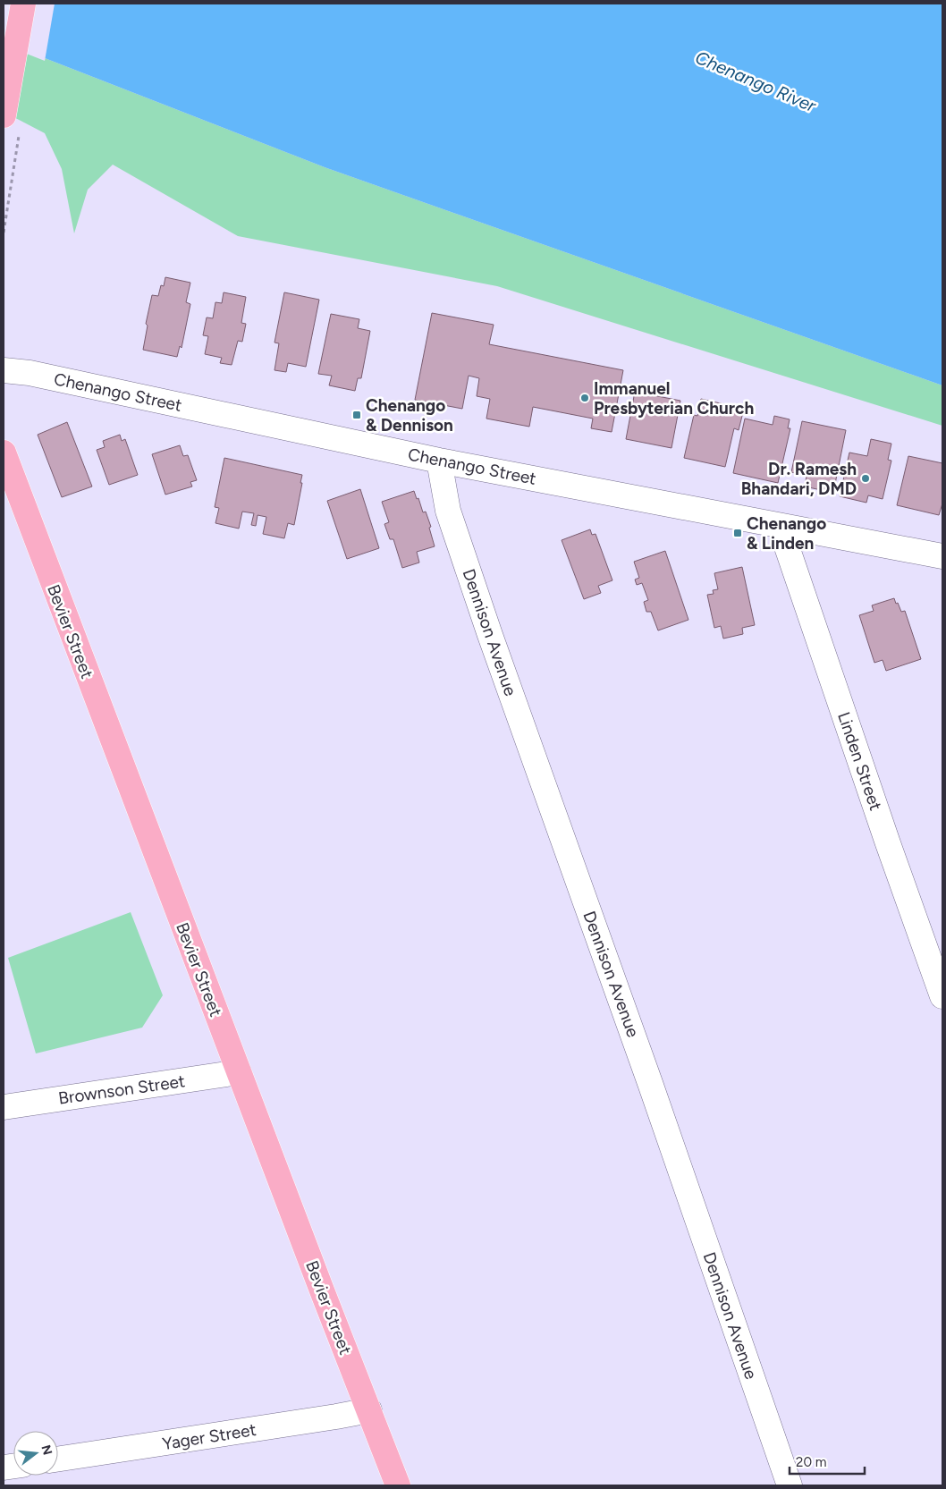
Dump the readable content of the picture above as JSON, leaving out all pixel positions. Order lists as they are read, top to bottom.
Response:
{
  "streets": {
    "main road": ["Bevier Street"],
    "street": [
      "Chenango Street",
      "Dennison Avenue",
      "Linden Street",
      "Brownson Street",
      "Yager Street"
    ]
  },
  "crossings": [
    ["Chenango Street", "Dennison Avenue"],
    ["Chenango Street", "Linden Street"],
    ["Bevier Street", "Brownson Street"],
    ["Bevier Street", "Yager Street"]
  ],
  "water": ["Chenango River"],
  "places": {
    "other": ["Immanuel Presbyterian Church", "Dr. Ramesh Bhandari, DMD"],
    "transit": ["Chenango & Dennison", "Chenango & Linden"]
  },
  "scale_bar": "20 m",
  "north": "right"
}
